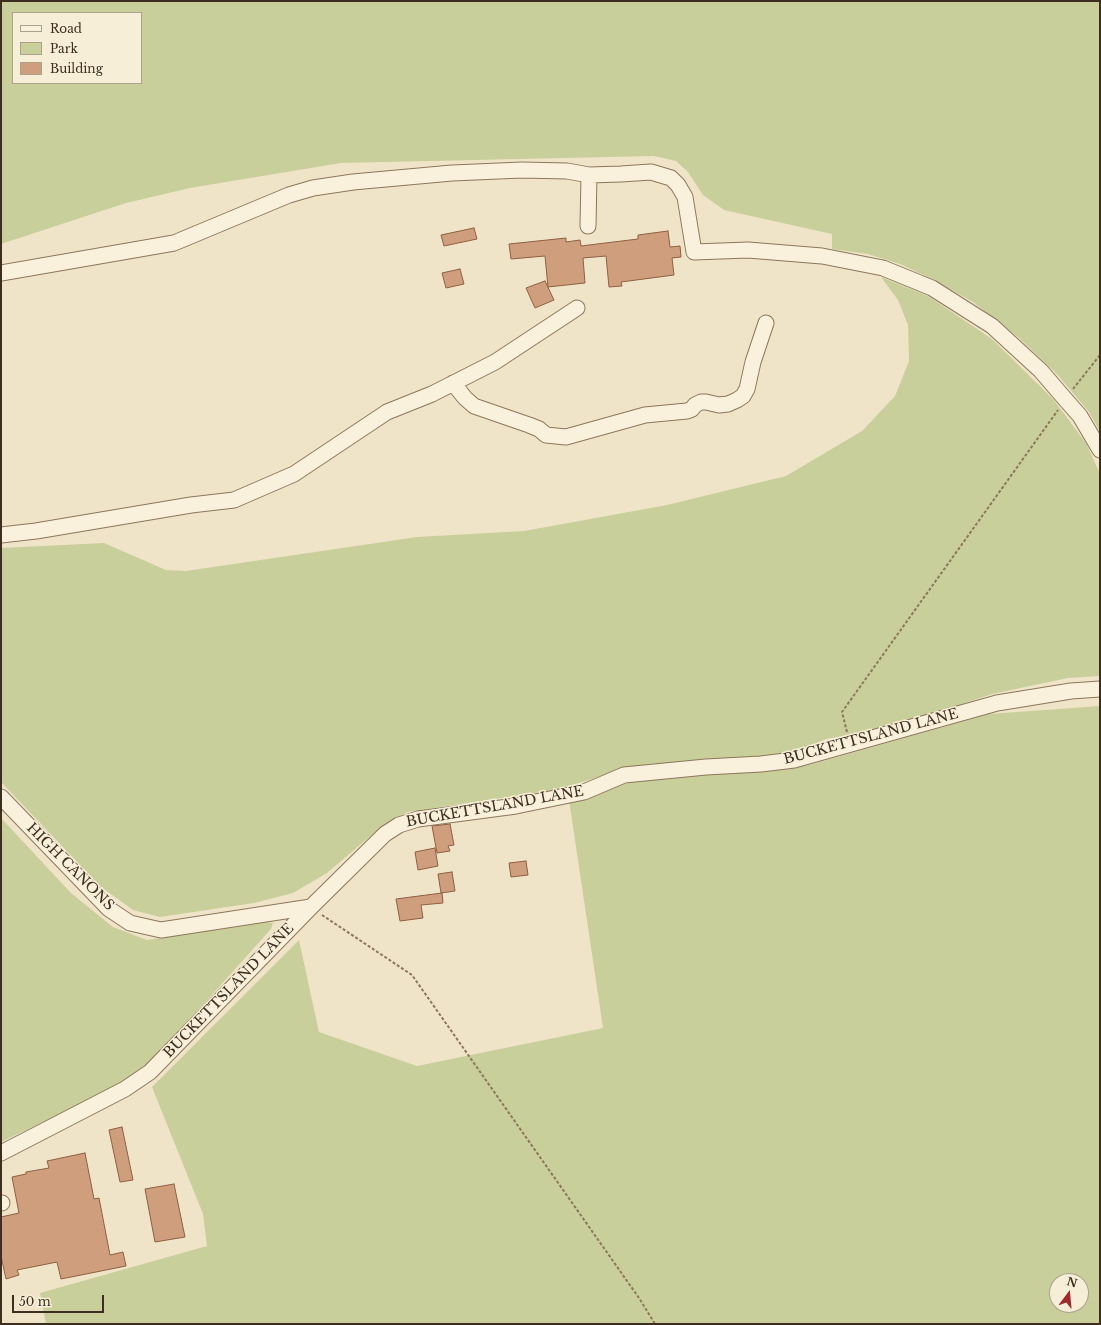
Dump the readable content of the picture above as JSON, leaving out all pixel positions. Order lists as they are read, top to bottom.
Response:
{
  "streets": {
    "street": ["BUCKETTSLAND LANE", "HIGH CANONS"]
  },
  "crossings": [
    ["BUCKETTSLAND LANE", "HIGH CANONS"]
  ],
  "legend": ["Road", "Park", "Building"],
  "scale_bar": "50 m",
  "north": "top"
}
